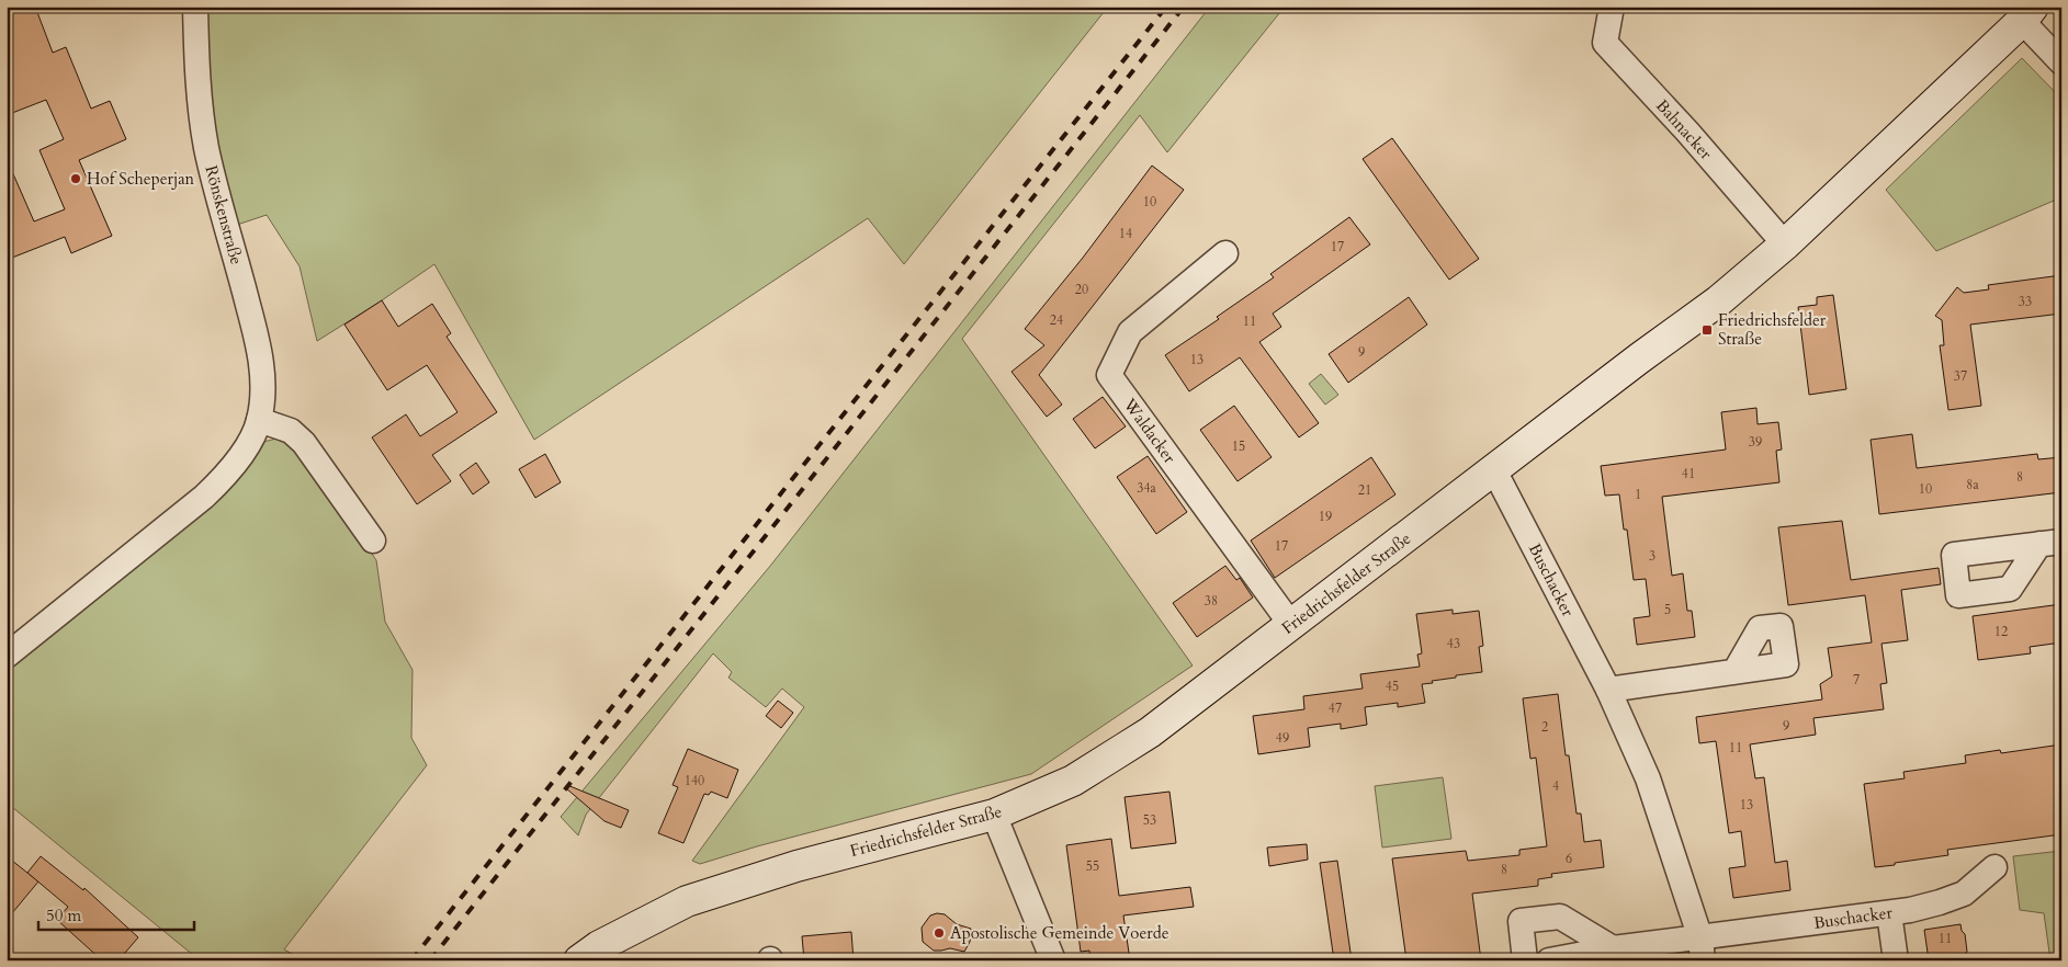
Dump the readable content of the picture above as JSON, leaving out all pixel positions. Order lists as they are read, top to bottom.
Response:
{
  "streets": {
    "main road": ["Friedrichsfelder Straße"],
    "street": [
      "Bahnacker",
      "Rönskenstraße",
      "Waldacker",
      "Buschacker"
    ]
  },
  "crossings": [
    ["Bahnacker", "Friedrichsfelder Straße"],
    ["Waldacker", "Friedrichsfelder Straße"],
    ["Buschacker", "Friedrichsfelder Straße"]
  ],
  "places": {
    "other": ["Hof Scheperjan", "Apostolische Gemeinde Voerde"],
    "transit": ["Friedrichsfelder Straße"]
  },
  "house_numbers": [
    "10",
    "14",
    "17",
    "20",
    "33",
    "24",
    "11",
    "9",
    "13",
    "37",
    "39",
    "15",
    "41",
    "8",
    "8a",
    "34a",
    "10",
    "21",
    "1",
    "19",
    "17",
    "3",
    "38",
    "5",
    "12",
    "43",
    "7",
    "45",
    "47",
    "9",
    "2",
    "49",
    "11",
    "140",
    "4",
    "13",
    "53",
    "6",
    "55",
    "8",
    "11"
  ],
  "scale_bar": "50 m"
}
